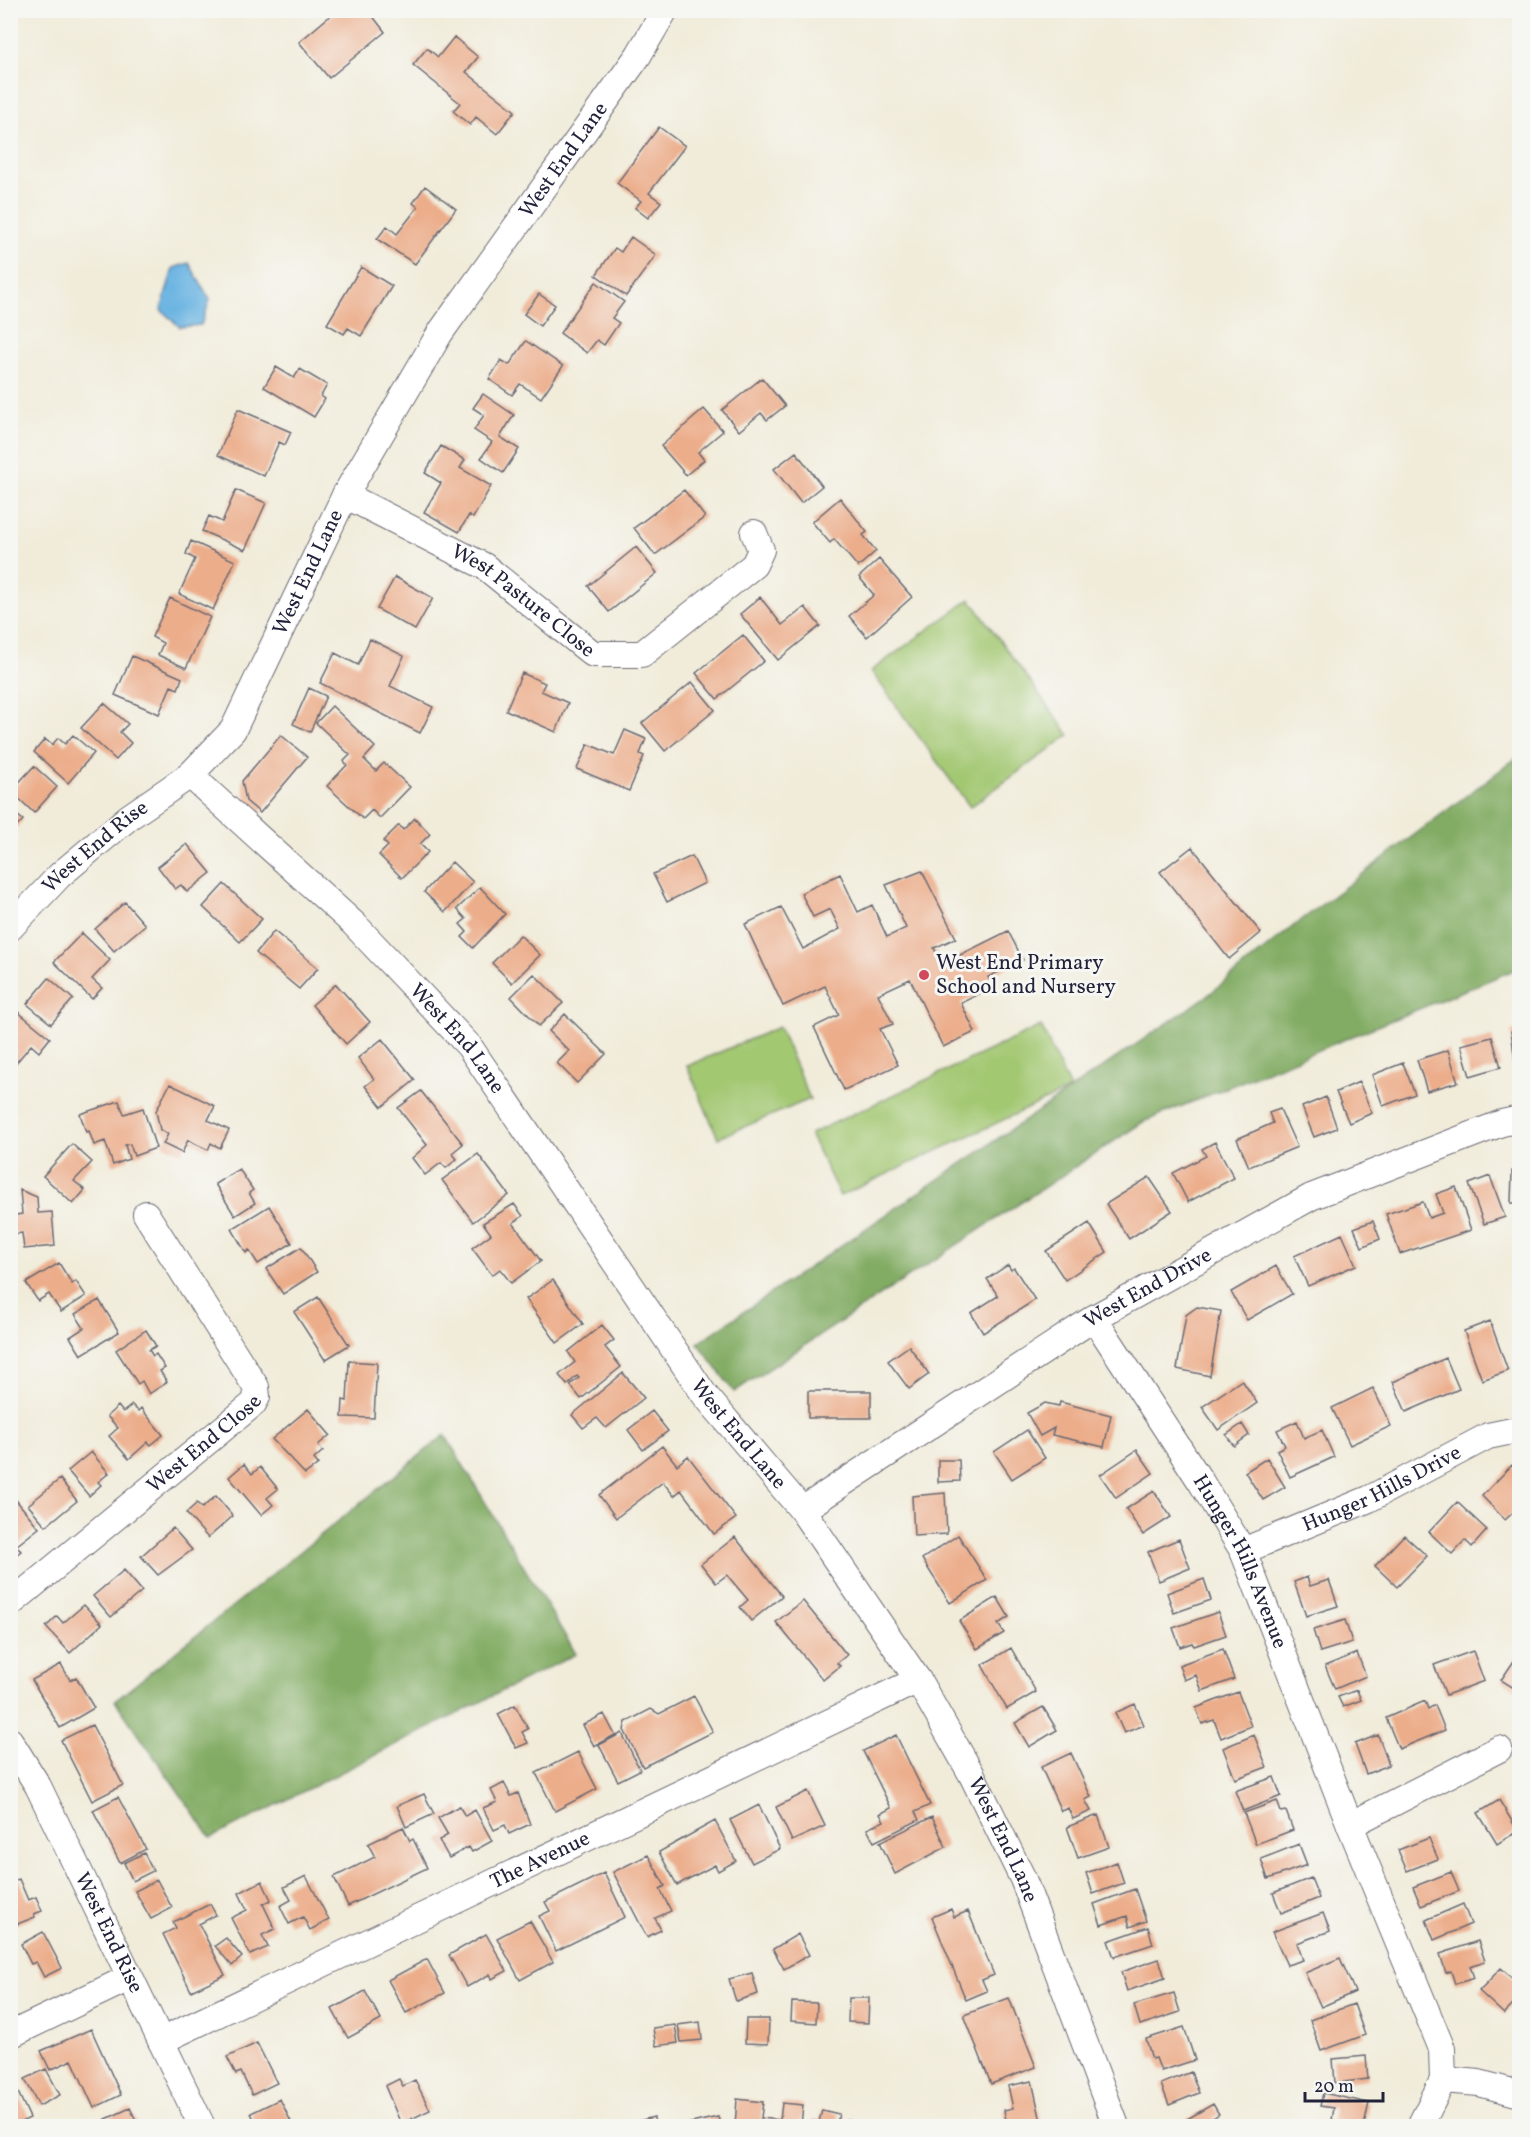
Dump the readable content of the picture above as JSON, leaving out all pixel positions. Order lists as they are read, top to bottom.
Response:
{
  "streets": {
    "street": [
      "West End Lane",
      "West Pasture Close",
      "West End Rise",
      "West End Drive",
      "West End Close",
      "Hunger Hills Drive",
      "Hunger Hills Avenue",
      "The Avenue"
    ]
  },
  "crossings": [
    ["West End Lane", "West Pasture Close"],
    ["West End Lane", "West End Rise"],
    ["West End Lane", "West End Drive"],
    ["West End Lane", "The Avenue"],
    ["West End Rise", "The Avenue"],
    ["West End Drive", "Hunger Hills Avenue"],
    ["Hunger Hills Drive", "Hunger Hills Avenue"]
  ],
  "places": ["West End Primary School and Nursery"],
  "scale_bar": "20 m"
}
